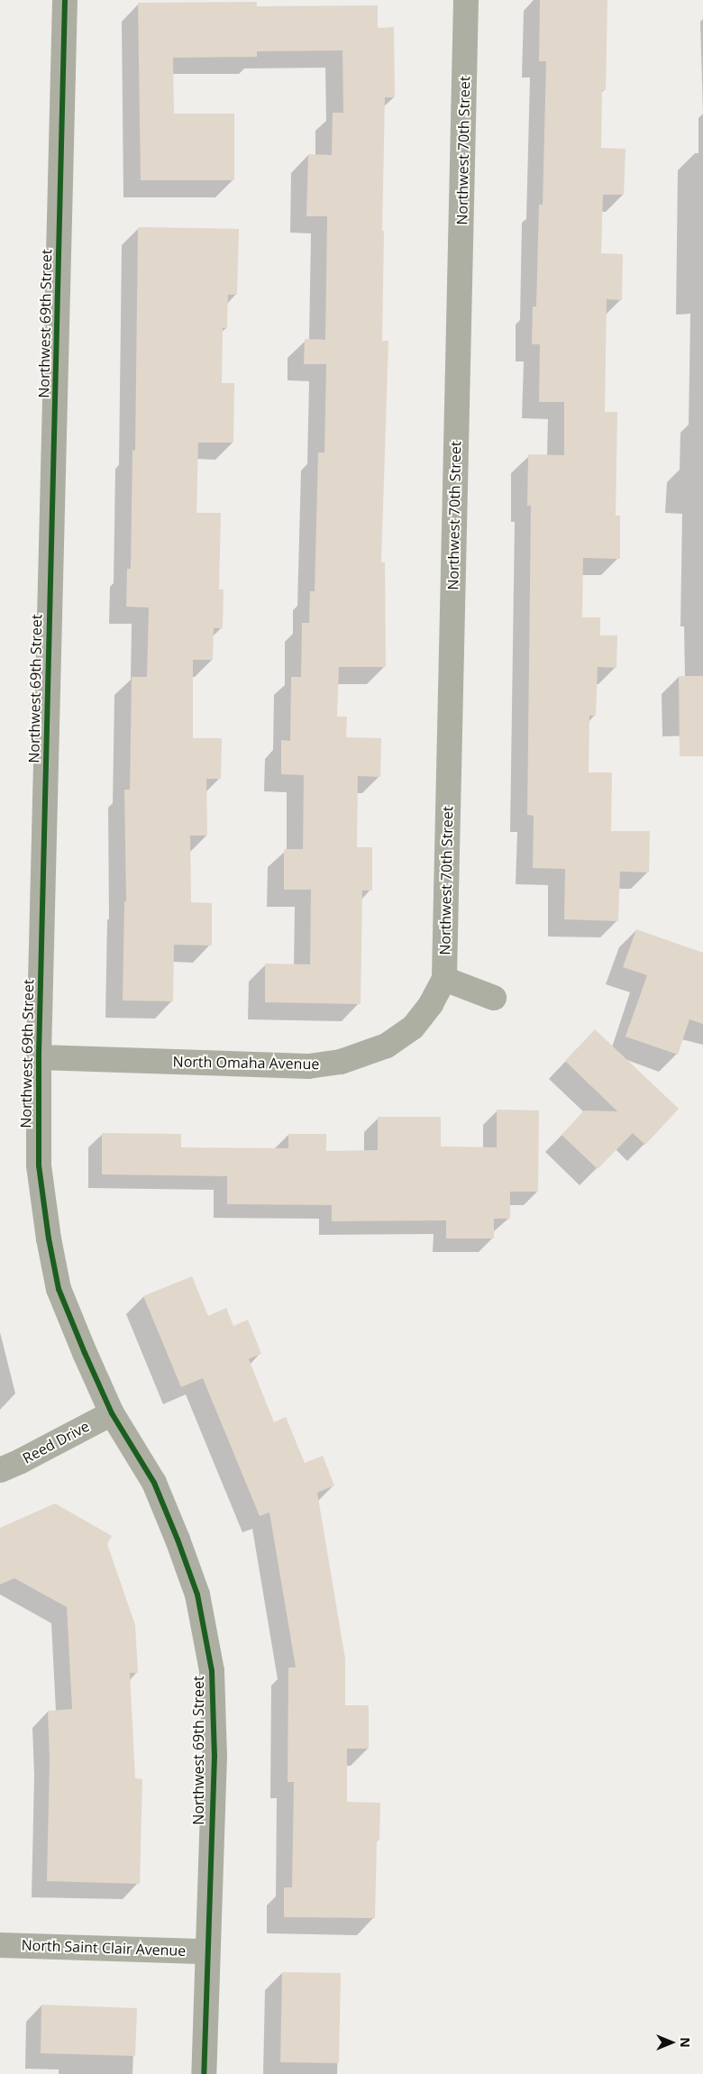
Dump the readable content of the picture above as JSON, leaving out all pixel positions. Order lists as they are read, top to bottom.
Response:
{
  "streets": {
    "street": [
      "Northwest 70th Street",
      "Northwest 69th Street",
      "North Omaha Avenue",
      "Reed Drive",
      "North Saint Clair Avenue"
    ]
  },
  "crossings": [
    ["Northwest 70th Street", "North Omaha Avenue"],
    ["Northwest 69th Street", "North Omaha Avenue"],
    ["Northwest 69th Street", "Reed Drive"],
    ["Northwest 69th Street", "North Saint Clair Avenue"]
  ],
  "north": "right"
}
